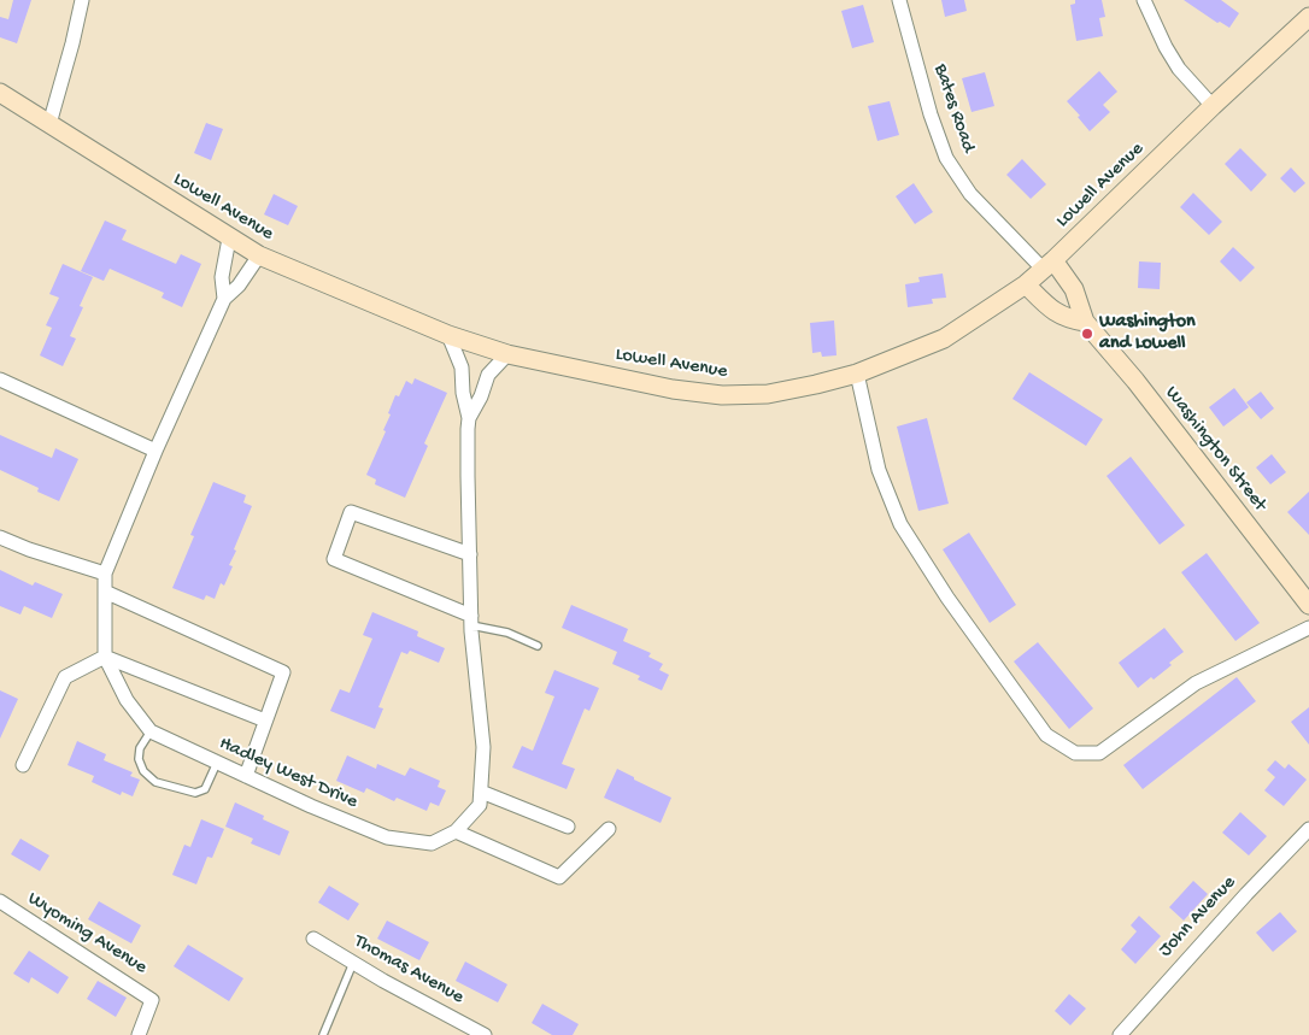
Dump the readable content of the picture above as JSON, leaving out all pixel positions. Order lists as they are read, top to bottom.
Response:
{
  "streets": {
    "main road": ["Lowell Avenue", "Washington Street"],
    "street": [
      "Bates Road",
      "Hadley West Drive",
      "John Avenue",
      "Wyoming Avenue",
      "Thomas Avenue"
    ]
  },
  "crossings": [
    ["Bates Road", "Lowell Avenue"],
    ["Bates Road", "Washington Street"],
    ["Lowell Avenue", "Washington Street"],
    ["Lowell Avenue", "Hadley West Drive"]
  ],
  "places": ["Washington and Lowell"]
}
